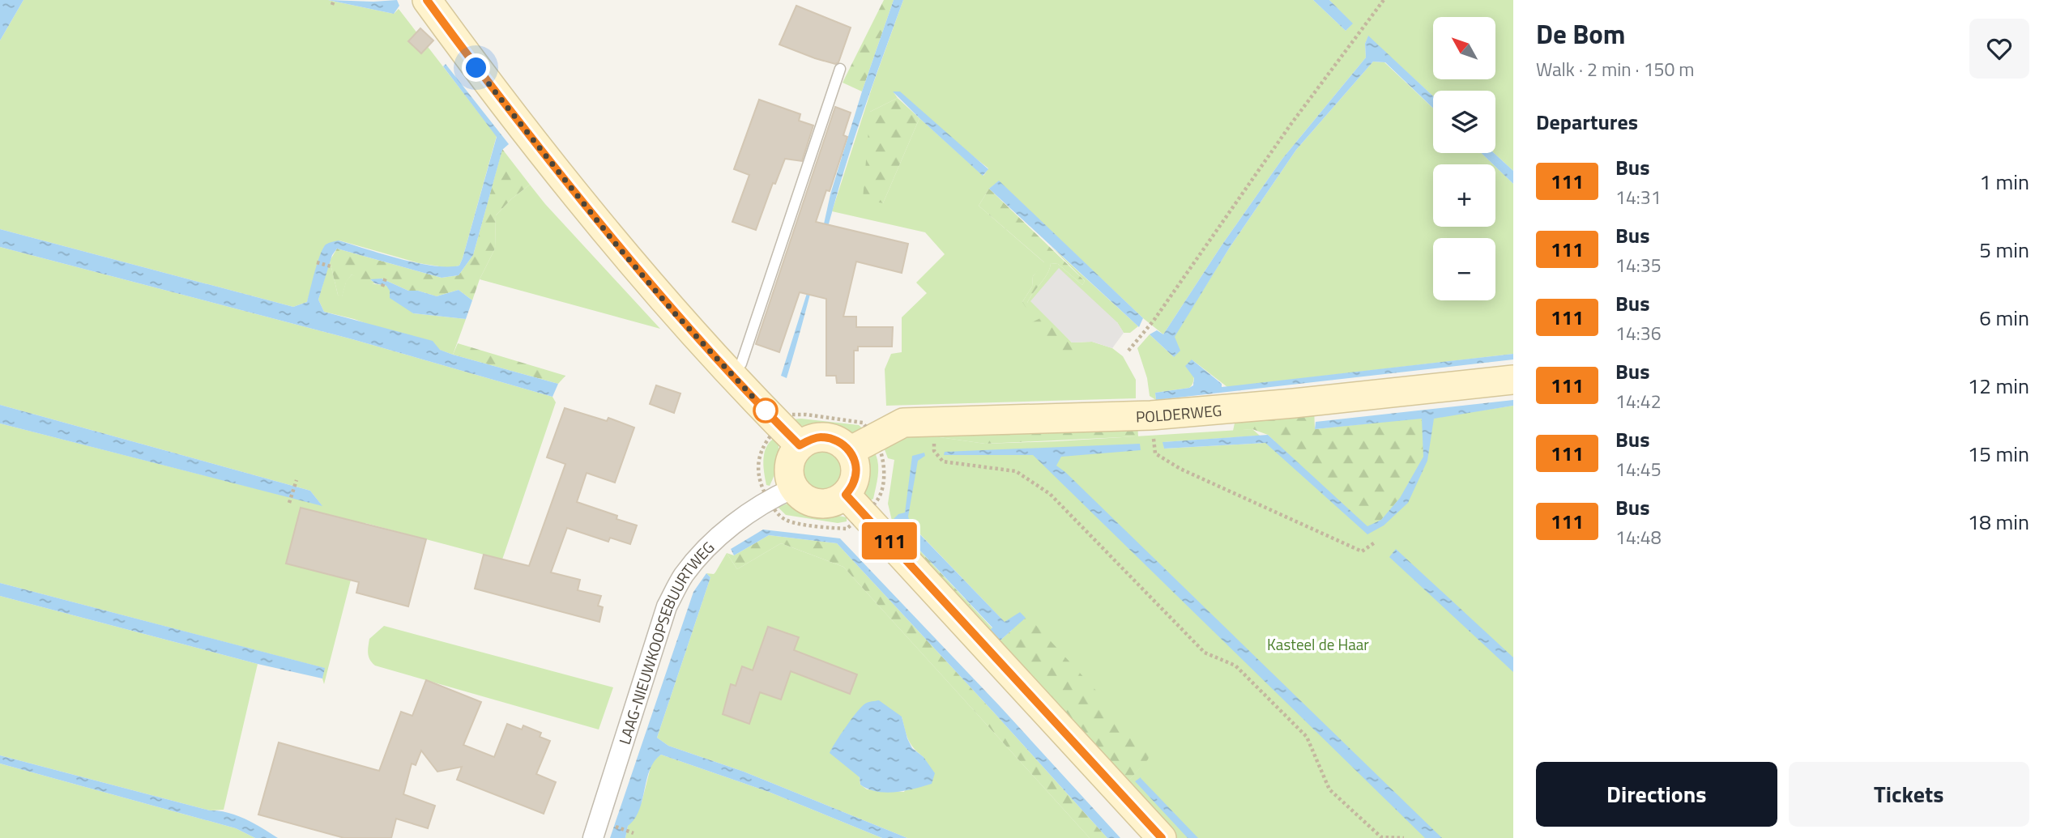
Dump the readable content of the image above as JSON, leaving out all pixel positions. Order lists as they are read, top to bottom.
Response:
{
  "streets": {
    "street": ["POLDERWEG", "LAAG-NIEUWKOOPSEBUURTWEG"]
  },
  "crossings": [
    ["POLDERWEG", "LAAG-NIEUWKOOPSEBUURTWEG"]
  ],
  "parks": ["Kasteel de Haar"],
  "lines": ["bus line 111"],
  "north": "top left",
  "page": {
    "on_map": "111",
    "heading": [
      ["De Bom", "Walk · 2 min · 150 m"],
      "Departures"
    ],
    "map_buttons": ["+", "−"],
    "list": [
      {
        "mark": "111",
        "name": "Bus",
        "note": "14:31",
        "value": "1 min"
      },
      {
        "mark": "111",
        "name": "Bus",
        "note": "14:35",
        "value": "5 min"
      },
      {
        "mark": "111",
        "name": "Bus",
        "note": "14:36",
        "value": "6 min"
      },
      {
        "mark": "111",
        "name": "Bus",
        "note": "14:42",
        "value": "12 min"
      },
      {
        "mark": "111",
        "name": "Bus",
        "note": "14:45",
        "value": "15 min"
      },
      {
        "mark": "111",
        "name": "Bus",
        "note": "14:48",
        "value": "18 min"
      }
    ],
    "buttons": ["Directions", "Tickets"]
  }
}
